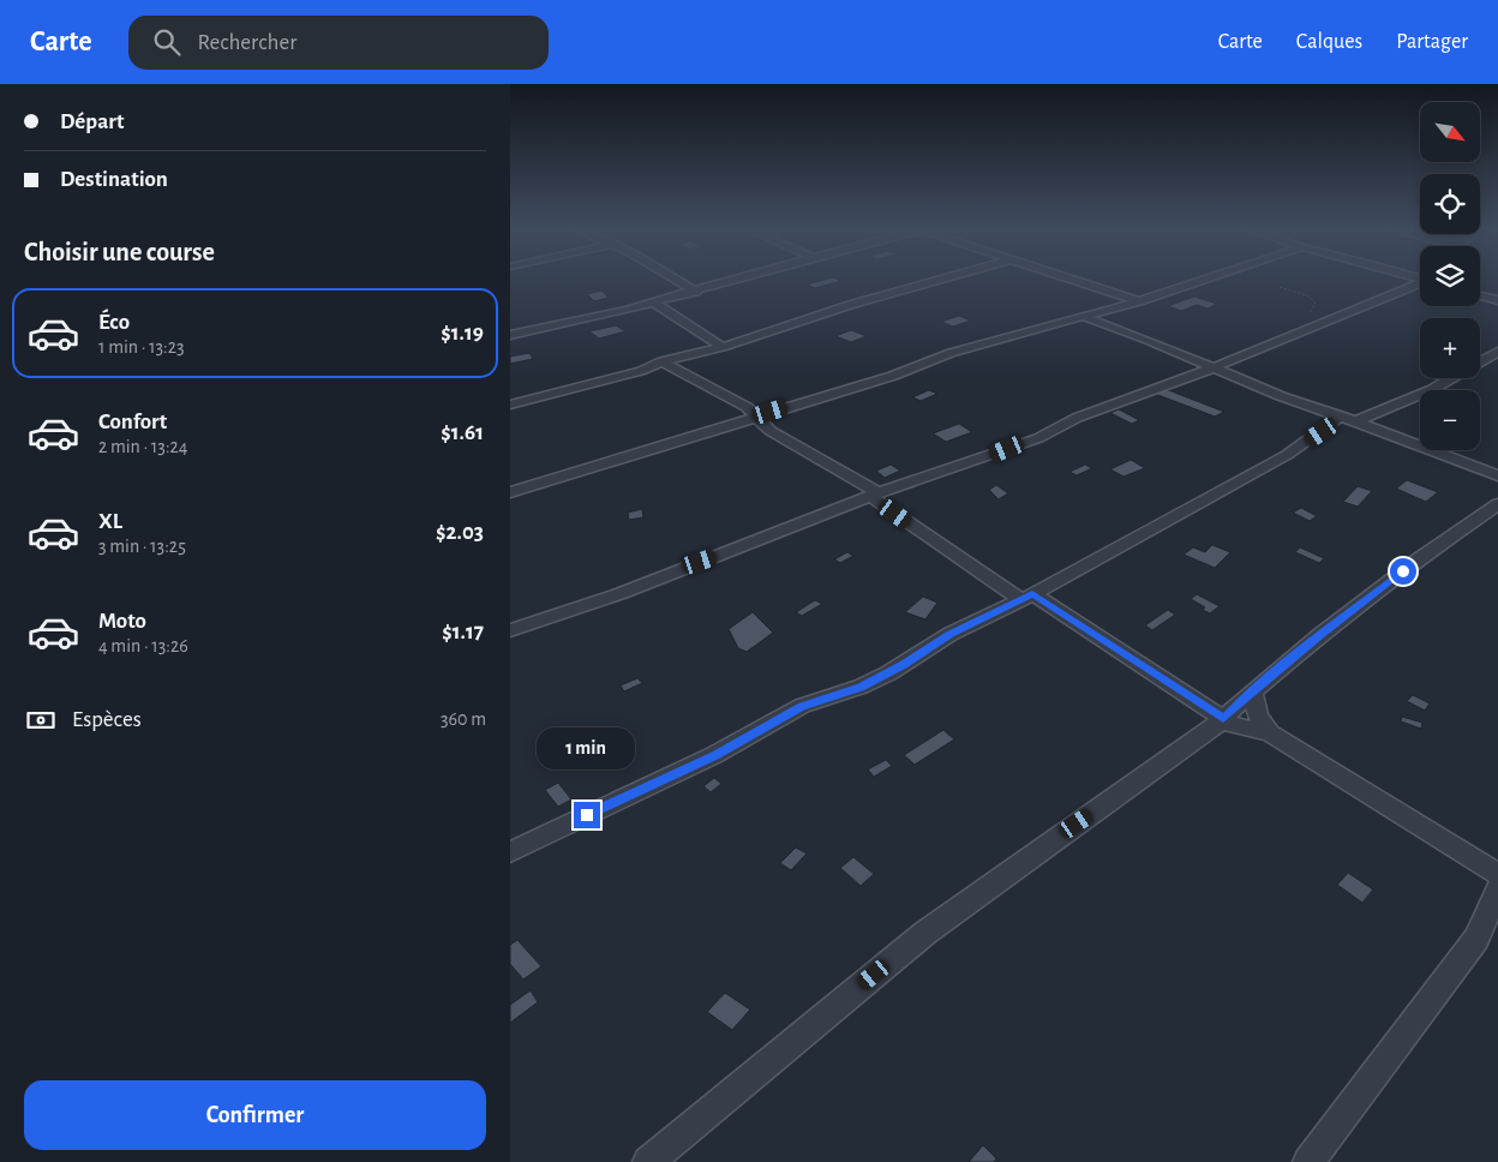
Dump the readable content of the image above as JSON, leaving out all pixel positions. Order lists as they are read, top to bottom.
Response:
{
  "north": "bottom right",
  "page": {
    "header": "Carte",
    "search": "Rechercher",
    "nav": ["Carte", "Calques", "Partager"],
    "banner": ["Départ", "Destination"],
    "map_buttons": ["+", "−"],
    "heading": "Choisir une course",
    "list": [
      {
        "name": "Éco",
        "note": "1 min · 13:23",
        "value": "$1.19"
      },
      {
        "name": "Confort",
        "note": "2 min · 13:24",
        "value": "$1.61"
      },
      {
        "name": "XL",
        "note": "3 min · 13:25",
        "value": "$2.03"
      },
      {
        "name": "Moto",
        "note": "4 min · 13:26",
        "value": "$1.17"
      }
    ],
    "pay": ["Espèces", "360 m"],
    "bubble": "1 min",
    "buttons": "Confirmer"
  }
}
